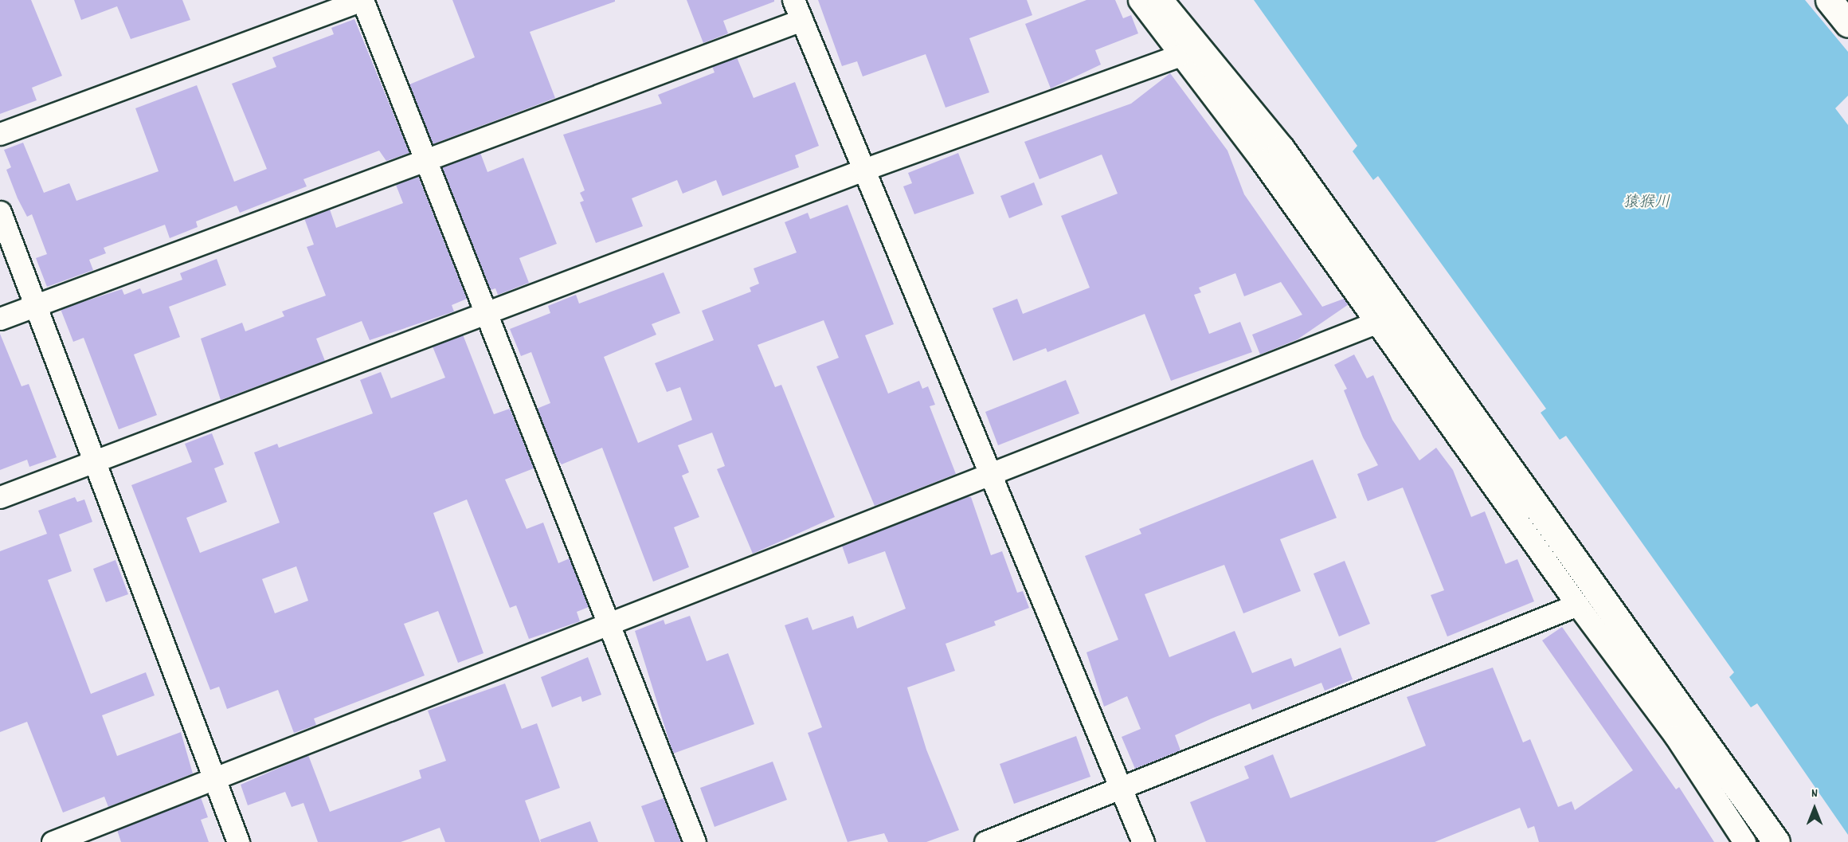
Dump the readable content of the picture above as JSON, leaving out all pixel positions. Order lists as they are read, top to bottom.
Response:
{
  "water": ["猿猴川"],
  "north": "top"
}
